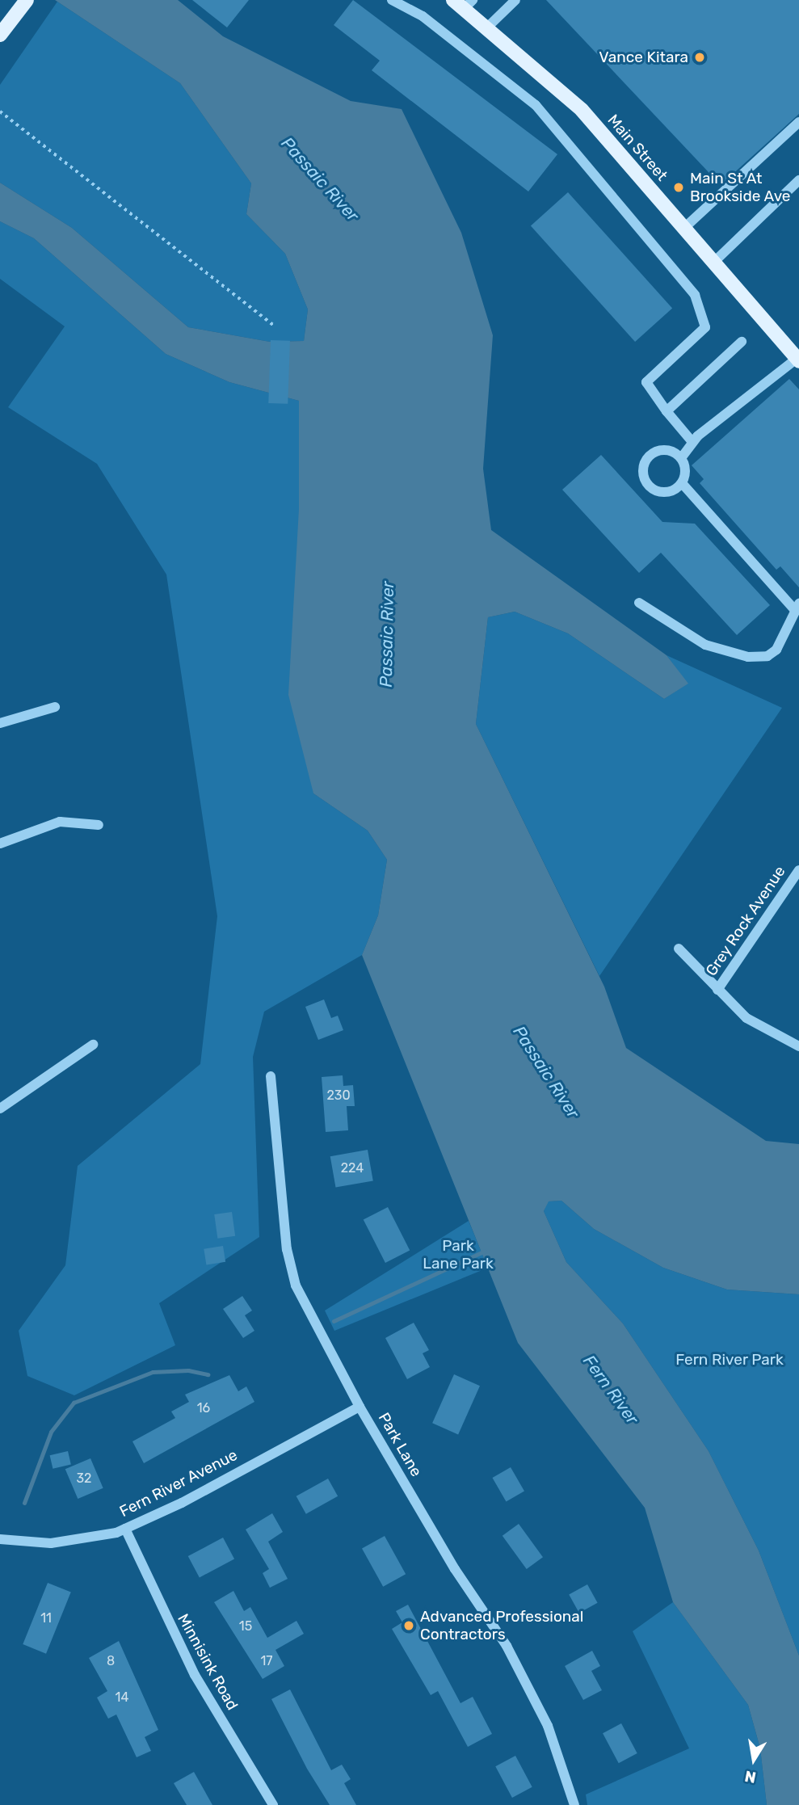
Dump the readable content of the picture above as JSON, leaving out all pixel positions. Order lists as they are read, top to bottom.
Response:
{
  "streets": {
    "main road": ["Main Street"],
    "street": [
      "Grey Rock Avenue",
      "Park Lane",
      "Fern River Avenue",
      "Minnisink Road"
    ]
  },
  "crossings": [
    ["Park Lane", "Fern River Avenue"],
    ["Fern River Avenue", "Minnisink Road"]
  ],
  "water": ["Passaic River", "Fern River"],
  "parks": ["Park Lane Park", "Fern River Park"],
  "places": ["Vance Kitara", "Main St At Brookside Ave", "Advanced Professional Contractors"],
  "house_numbers": [
    "230",
    "224",
    "16",
    "32",
    "11",
    "15",
    "8",
    "17",
    "14"
  ],
  "north": "bottom"
}
